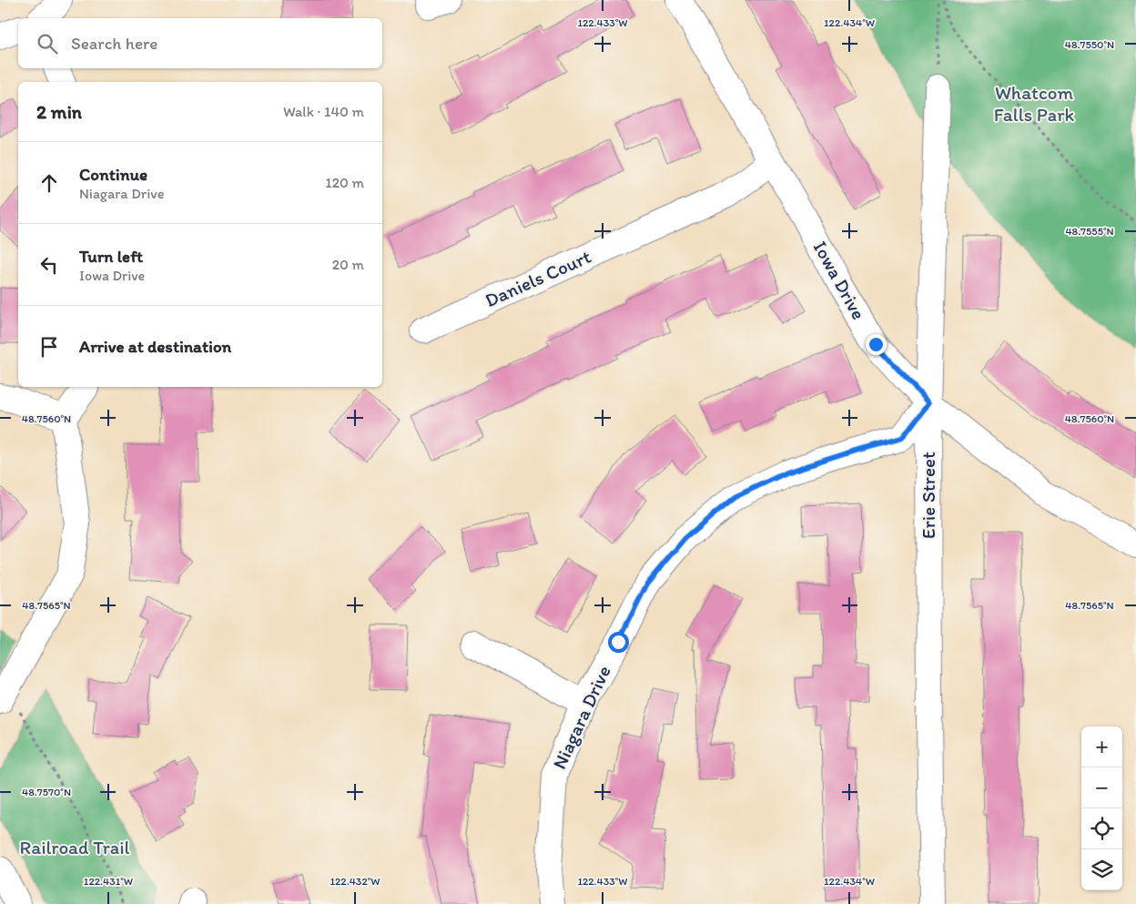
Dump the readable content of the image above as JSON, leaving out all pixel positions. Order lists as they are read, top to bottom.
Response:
{
  "streets": {
    "street": [
      "Daniels Court",
      "Iowa Drive",
      "Erie Street",
      "Niagara Drive"
    ]
  },
  "crossings": [
    ["Daniels Court", "Iowa Drive"],
    ["Iowa Drive", "Erie Street"],
    ["Iowa Drive", "Niagara Drive"],
    ["Erie Street", "Niagara Drive"]
  ],
  "parks": ["Whatcom Falls Park", "Railroad Trail"],
  "page": {
    "search": "Search here",
    "heading": ["2 min", "Walk · 140 m"],
    "list": [
      ["Continue", "Niagara Drive", "120 m"],
      ["Turn left", "Iowa Drive", "20 m"],
      "Arrive at destination"
    ],
    "map_buttons": ["+", "−"]
  },
  "coordinates": [
    "122.433°W",
    "122.434°W",
    "48.7550°N",
    "48.7555°N",
    "48.7560°N",
    "48.7565°N",
    "48.7570°N",
    "122.431°W",
    "122.432°W"
  ]
}
